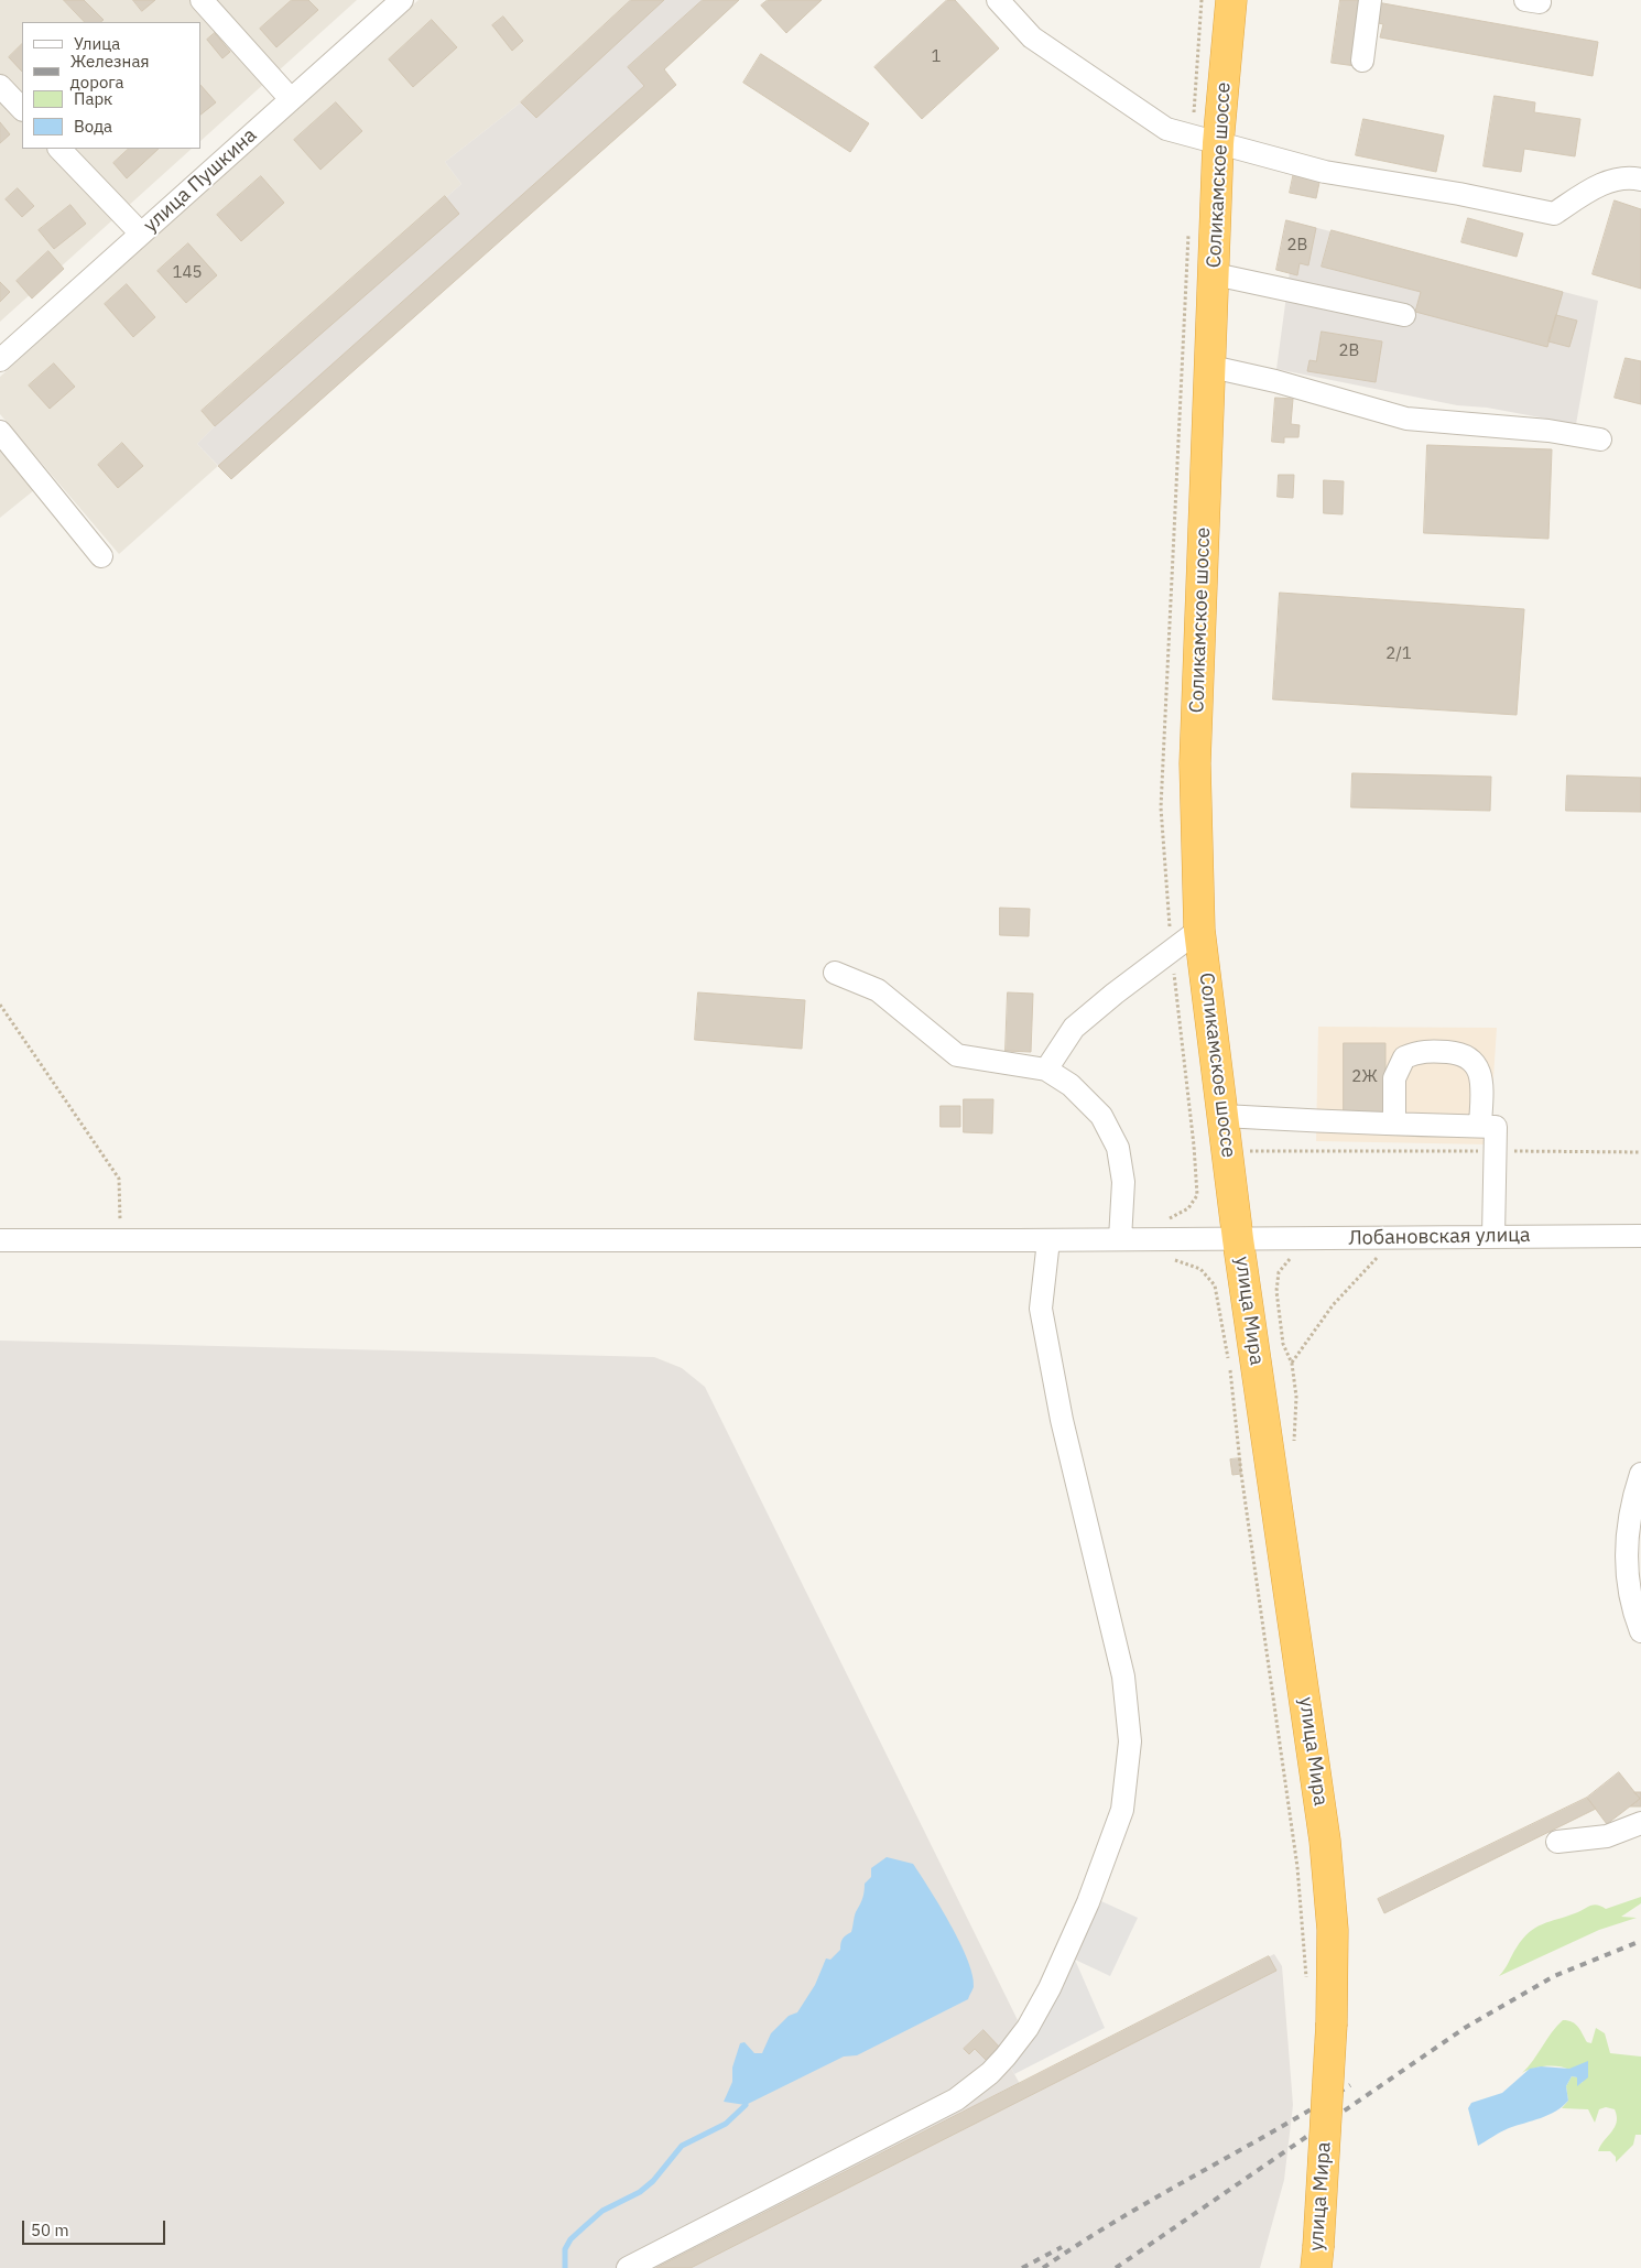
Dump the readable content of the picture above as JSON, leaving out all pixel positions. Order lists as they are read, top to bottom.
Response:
{
  "streets": {
    "highway": ["Соликамское шоссе", "улица Мира"],
    "street": ["улица Пушкина", "Лобановская улица"]
  },
  "crossings": [
    ["Соликамское шоссе", "Лобановская улица"],
    ["Соликамское шоссе", "улица Мира"],
    ["Лобановская улица", "улица Мира"]
  ],
  "house_numbers": [
    "1",
    "2В",
    "145",
    "2В",
    "2/1",
    "2Ж"
  ],
  "legend": [
    "Улица",
    "Железная дорога",
    "Парк",
    "Вода"
  ],
  "scale_bar": "50 m"
}
